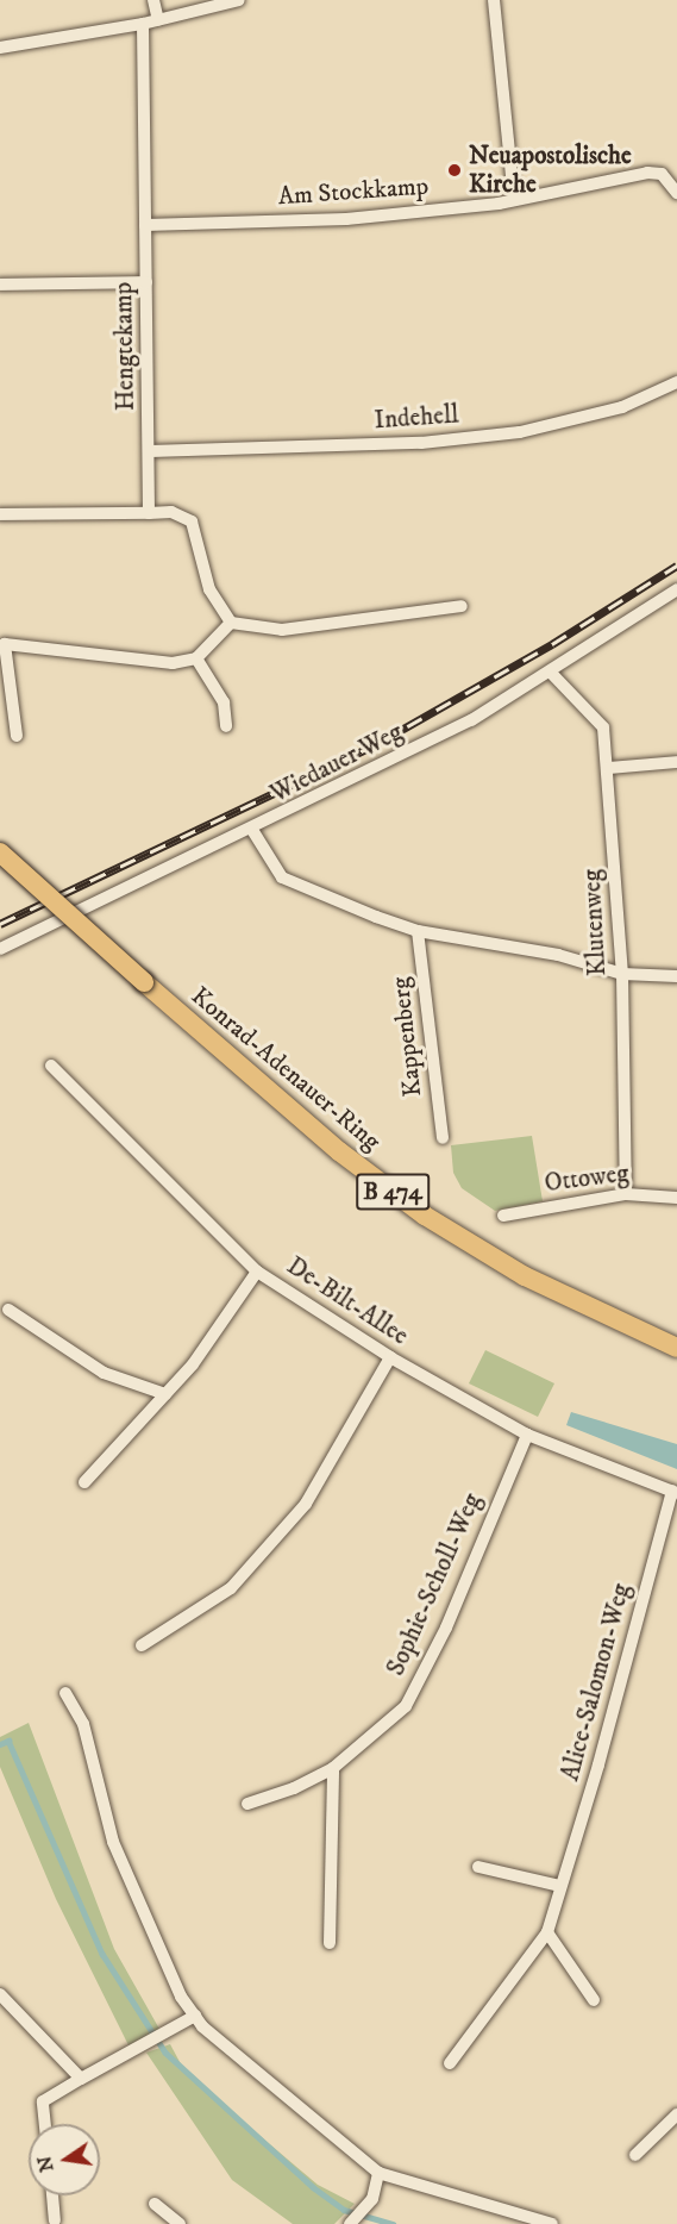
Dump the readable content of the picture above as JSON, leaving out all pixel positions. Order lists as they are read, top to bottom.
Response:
{
  "streets": {
    "main road": ["Konrad-Adenauer-Ring", "B 474"],
    "street": [
      "Am Stockkamp",
      "Hengtekamp",
      "Indehell",
      "Wiedauer Weg",
      "Klutenweg",
      "Kappenberg",
      "Ottoweg",
      "De-Bilt-Allee",
      "Sophie-Scholl-Weg",
      "Alice-Salomon-Weg"
    ]
  },
  "crossings": [
    ["Am Stockkamp", "Hengtekamp"],
    ["Hengtekamp", "Indehell"],
    ["Wiedauer Weg", "Klutenweg"],
    ["Klutenweg", "Ottoweg"],
    ["De-Bilt-Allee", "Sophie-Scholl-Weg"],
    ["De-Bilt-Allee", "Alice-Salomon-Weg"]
  ],
  "places": ["Neuapostolische Kirche"],
  "north": "left"
}
